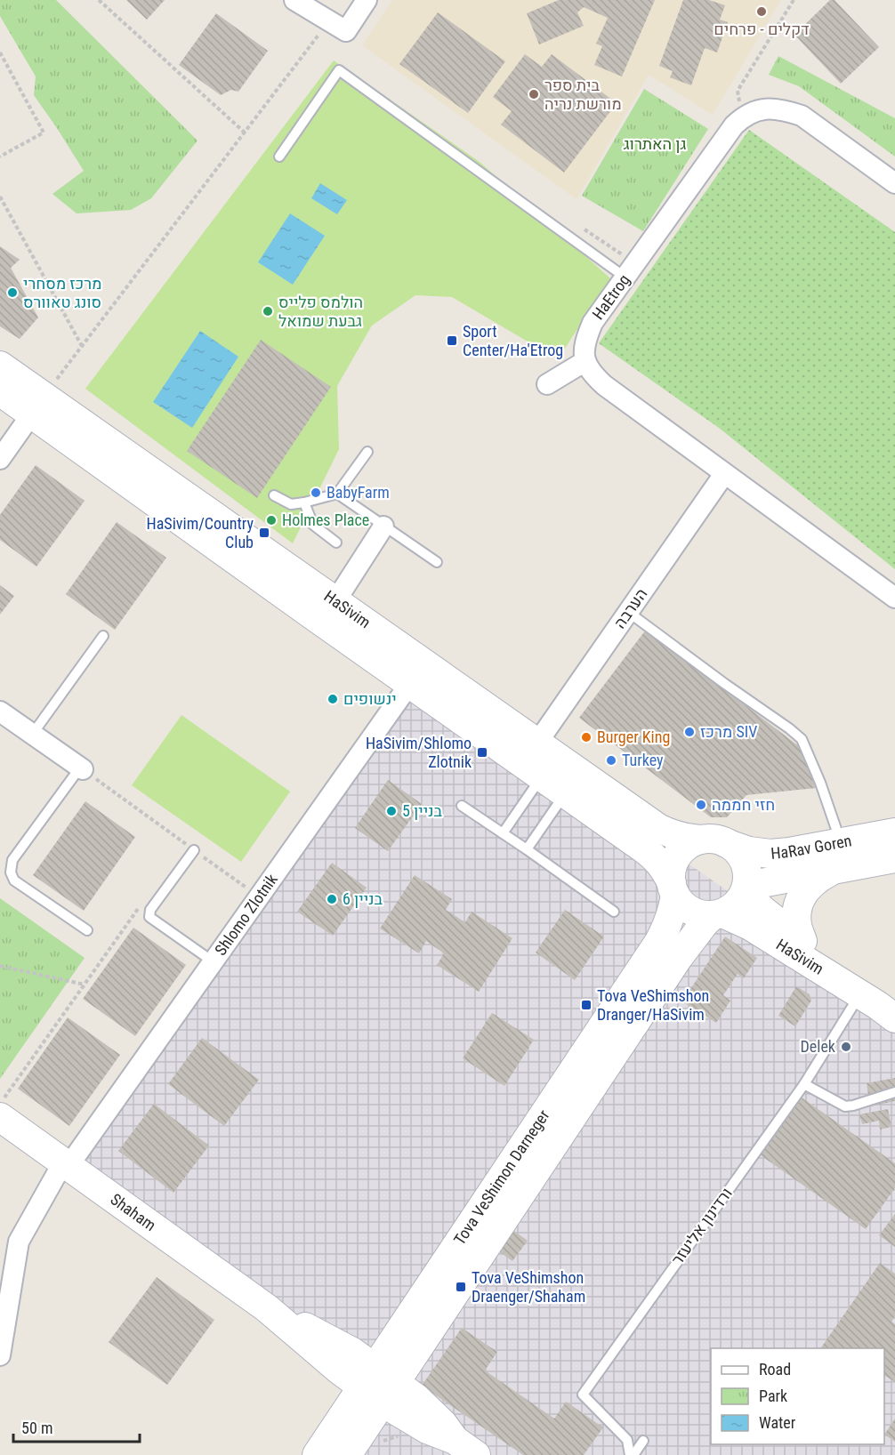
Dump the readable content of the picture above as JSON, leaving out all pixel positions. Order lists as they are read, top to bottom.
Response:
{
  "streets": {
    "street": [
      "HaEtrog",
      "הערבה",
      "HaSivim",
      "HaRav Goren",
      "Shlomo Zlotnik",
      "Tova VeShimon Darneger",
      "Shaham"
    ],
    "lane": ["ורדינון אליעזר"]
  },
  "crossings": [
    ["הערבה", "HaSivim"],
    ["HaSivim", "HaRav Goren"],
    ["HaSivim", "Shlomo Zlotnik"],
    ["HaSivim", "Tova VeShimon Darneger"],
    ["HaSivim", "ורדינון אליעזר"],
    ["HaRav Goren", "Tova VeShimon Darneger"],
    ["Shlomo Zlotnik", "Shaham"],
    ["Tova VeShimon Darneger", "Shaham"]
  ],
  "parks": ["גן האתרוג"],
  "places": {
    "other": [
      "דקלים - פרחים",
      "בית ספר מורשת נריה",
      "מרכז מסחרי סונג טאוורס",
      "הולמס פלייס גבעת שמואל",
      "BabyFarm",
      "Holmes Place",
      "ינשופים",
      "מרכז SIV",
      "Burger King",
      "Turkey",
      "חזי חממה",
      "בניין 5",
      "בניין 6",
      "Delek"
    ],
    "transit": [
      "Sport Center/Ha'Etrog",
      "HaSivim/Country Club",
      "HaSivim/Shlomo Zlotnik",
      "Tova VeShimshon Dranger/HaSivim",
      "Tova VeShimshon Draenger/Shaham"
    ]
  },
  "legend": ["Road", "Park", "Water"],
  "scale_bar": "50 m"
}
